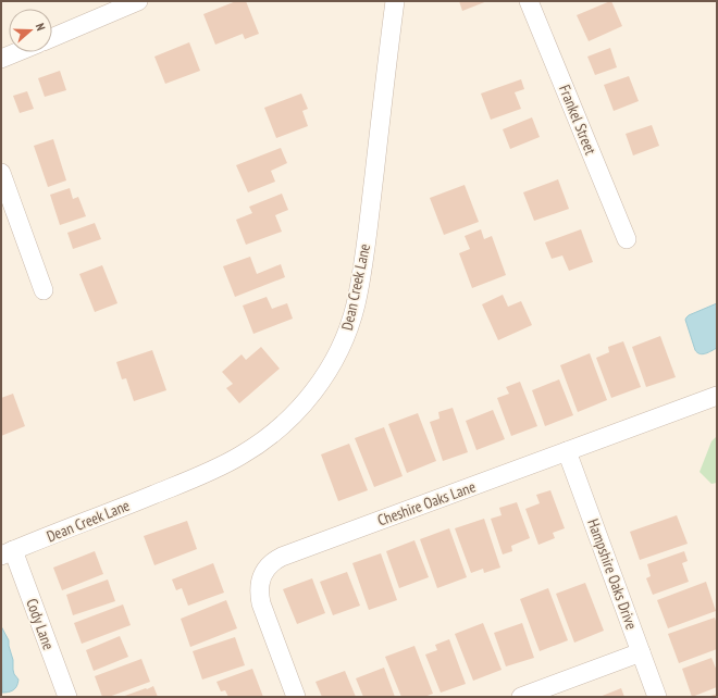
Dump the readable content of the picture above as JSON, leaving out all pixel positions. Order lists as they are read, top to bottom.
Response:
{
  "streets": {
    "street": [
      "Frankel Street",
      "Dean Creek Lane",
      "Cheshire Oaks Lane",
      "Hampshire Oaks Drive",
      "Cody Lane"
    ]
  },
  "crossings": [
    ["Dean Creek Lane", "Cody Lane"],
    ["Cheshire Oaks Lane", "Hampshire Oaks Drive"]
  ],
  "north": "right"
}
